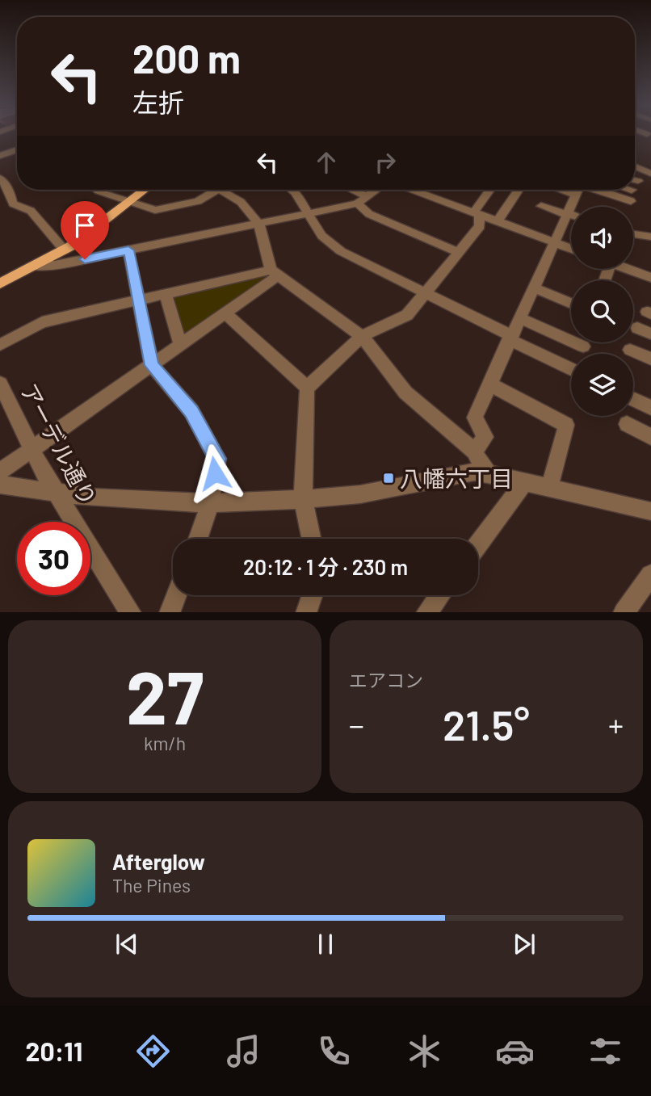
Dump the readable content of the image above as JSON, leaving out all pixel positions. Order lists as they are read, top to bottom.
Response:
{
  "streets": {
    "street": ["アーデル通り"]
  },
  "places": {
    "transit": ["八幡六丁目"]
  },
  "page": {
    "turn": ["200 m", "左折"],
    "limit": "30",
    "trip": "20:12 · 1 分 · 230 m",
    "tile": [
      ["27", "km/h"],
      "エアコン"
    ],
    "heat": ["−", "21.5°", "+"],
    "song": ["Afterglow", "The Pines"],
    "tabs": "20:11"
  }
}
